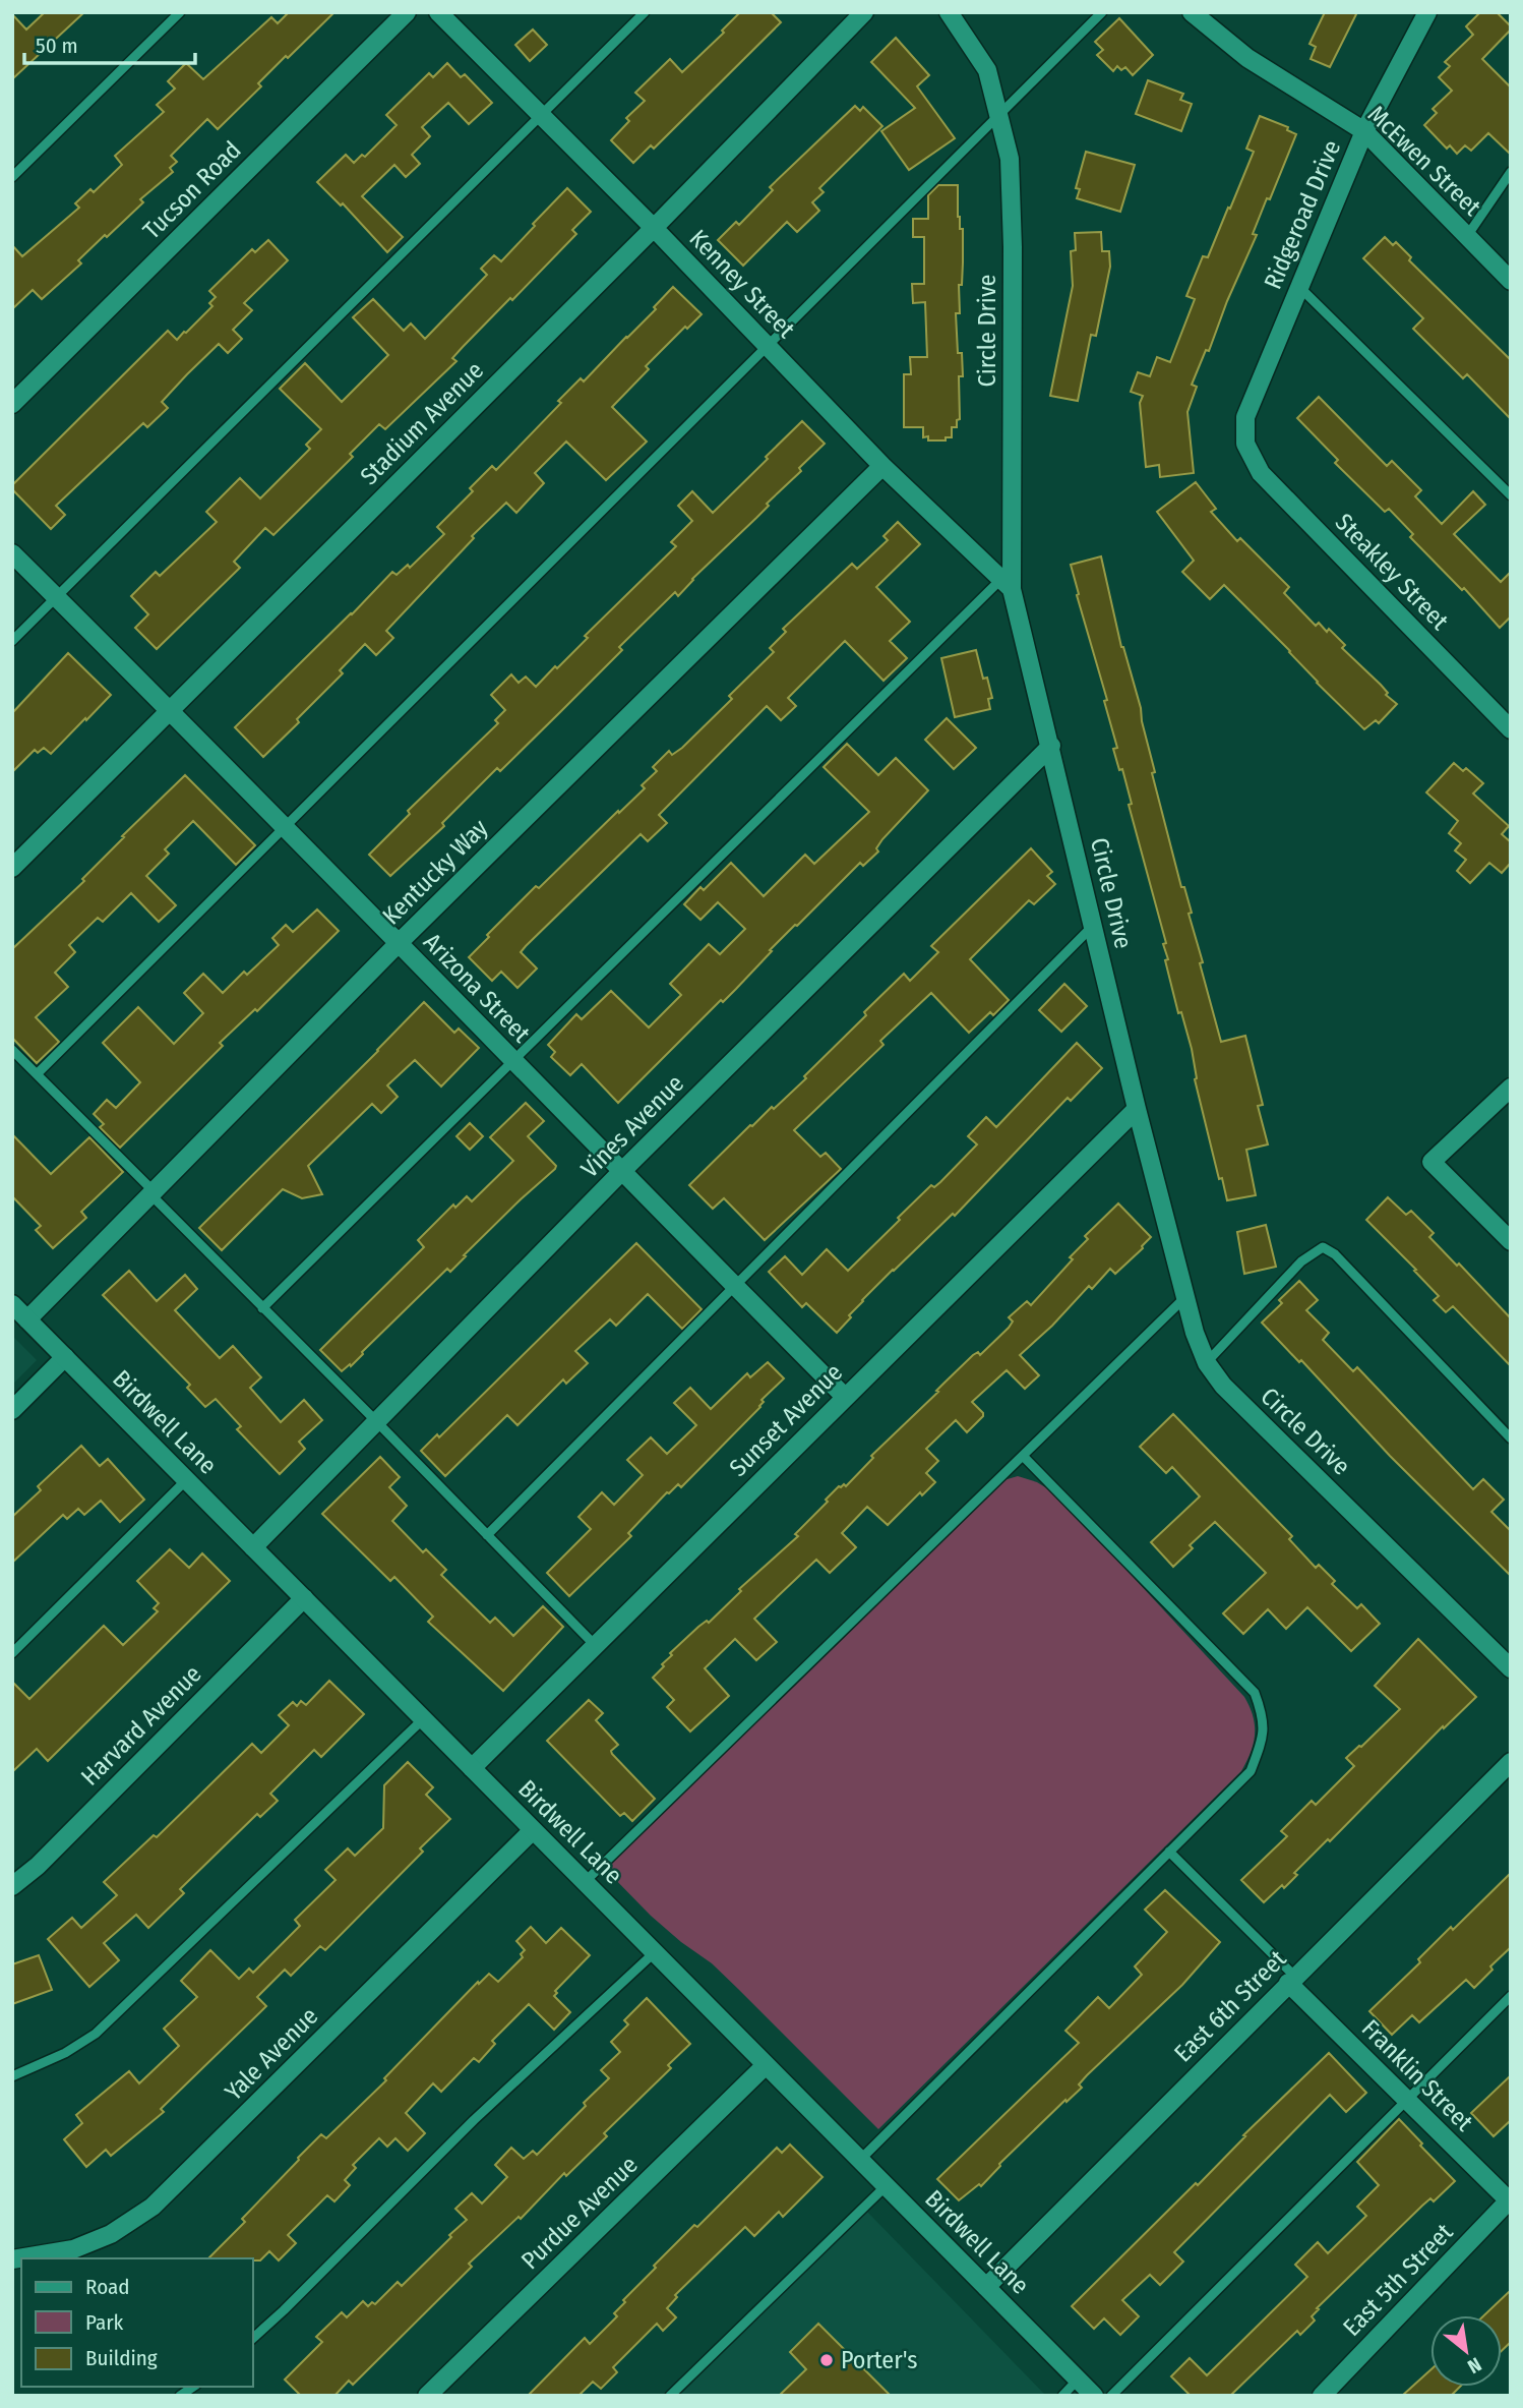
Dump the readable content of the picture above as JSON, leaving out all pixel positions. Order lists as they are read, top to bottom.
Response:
{
  "streets": {
    "street": [
      "McEwen Street",
      "Tucson Road",
      "Ridgeroad Drive",
      "Kenney Street",
      "Circle Drive",
      "Stadium Avenue",
      "Steakley Street",
      "Kentucky Way",
      "Arizona Street",
      "Vines Avenue",
      "Sunset Avenue",
      "Birdwell Lane",
      "Harvard Avenue",
      "East 6th Street",
      "Yale Avenue",
      "Franklin Street",
      "Purdue Avenue",
      "East 5th Street"
    ]
  },
  "crossings": [
    ["McEwen Street", "Ridgeroad Drive"],
    ["Ridgeroad Drive", "Steakley Street"],
    ["Kenney Street", "Circle Drive"],
    ["Kenney Street", "Stadium Avenue"],
    ["Kenney Street", "Kentucky Way"],
    ["Circle Drive", "Vines Avenue"],
    ["Circle Drive", "Sunset Avenue"],
    ["Stadium Avenue", "Arizona Street"],
    ["Kentucky Way", "Arizona Street"],
    ["Kentucky Way", "Birdwell Lane"],
    ["Arizona Street", "Vines Avenue"],
    ["Arizona Street", "Sunset Avenue"],
    ["Vines Avenue", "Birdwell Lane"],
    ["Sunset Avenue", "Birdwell Lane"],
    ["Birdwell Lane", "Harvard Avenue"],
    ["Birdwell Lane", "East 6th Street"],
    ["Birdwell Lane", "Yale Avenue"],
    ["Birdwell Lane", "Purdue Avenue"],
    ["East 6th Street", "Franklin Street"],
    ["Franklin Street", "East 5th Street"]
  ],
  "places": ["Porter's"],
  "legend": ["Road", "Park", "Building"],
  "scale_bar": "50 m",
  "north": "bottom right"
}
